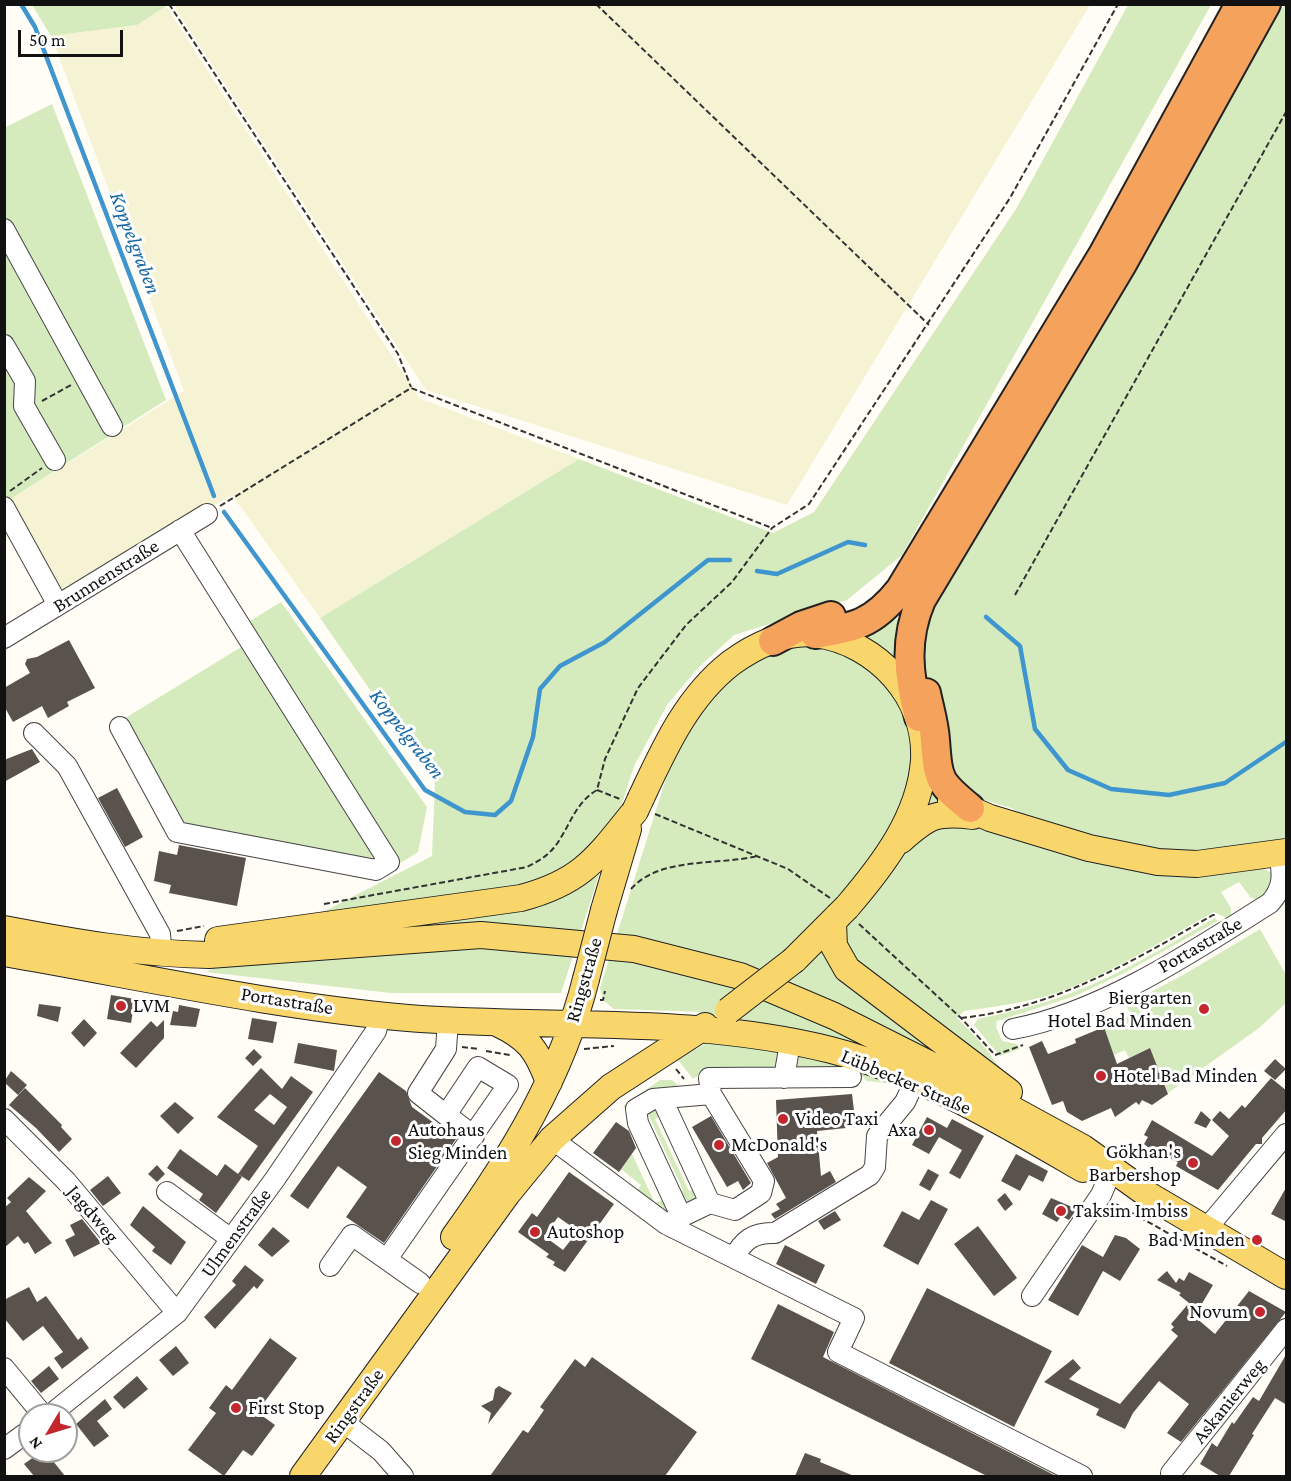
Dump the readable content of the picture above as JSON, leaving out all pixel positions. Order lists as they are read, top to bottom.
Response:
{
  "streets": {
    "main road": ["Portastraße", "Ringstraße", "Lübbecker Straße"],
    "street": [
      "Brunnenstraße",
      "Jagdweg",
      "Ulmenstraße",
      "Askanierweg"
    ]
  },
  "crossings": [
    ["Portastraße", "Ringstraße"],
    ["Portastraße", "Lübbecker Straße"],
    ["Portastraße", "Ulmenstraße"],
    ["Ringstraße", "Lübbecker Straße"],
    ["Jagdweg", "Ulmenstraße"]
  ],
  "water": ["Koppelgraben"],
  "places": [
    "LVM",
    "Biergarten Hotel Bad Minden",
    "Hotel Bad Minden",
    "Video Taxi",
    "Axa",
    "Autohaus Sieg Minden",
    "McDonald's",
    "Gökhan's Barbershop",
    "Taksim Imbiss",
    "Autoshop",
    "Bad Minden",
    "Novum",
    "First Stop"
  ],
  "scale_bar": "50 m",
  "north": "bottom left"
}
